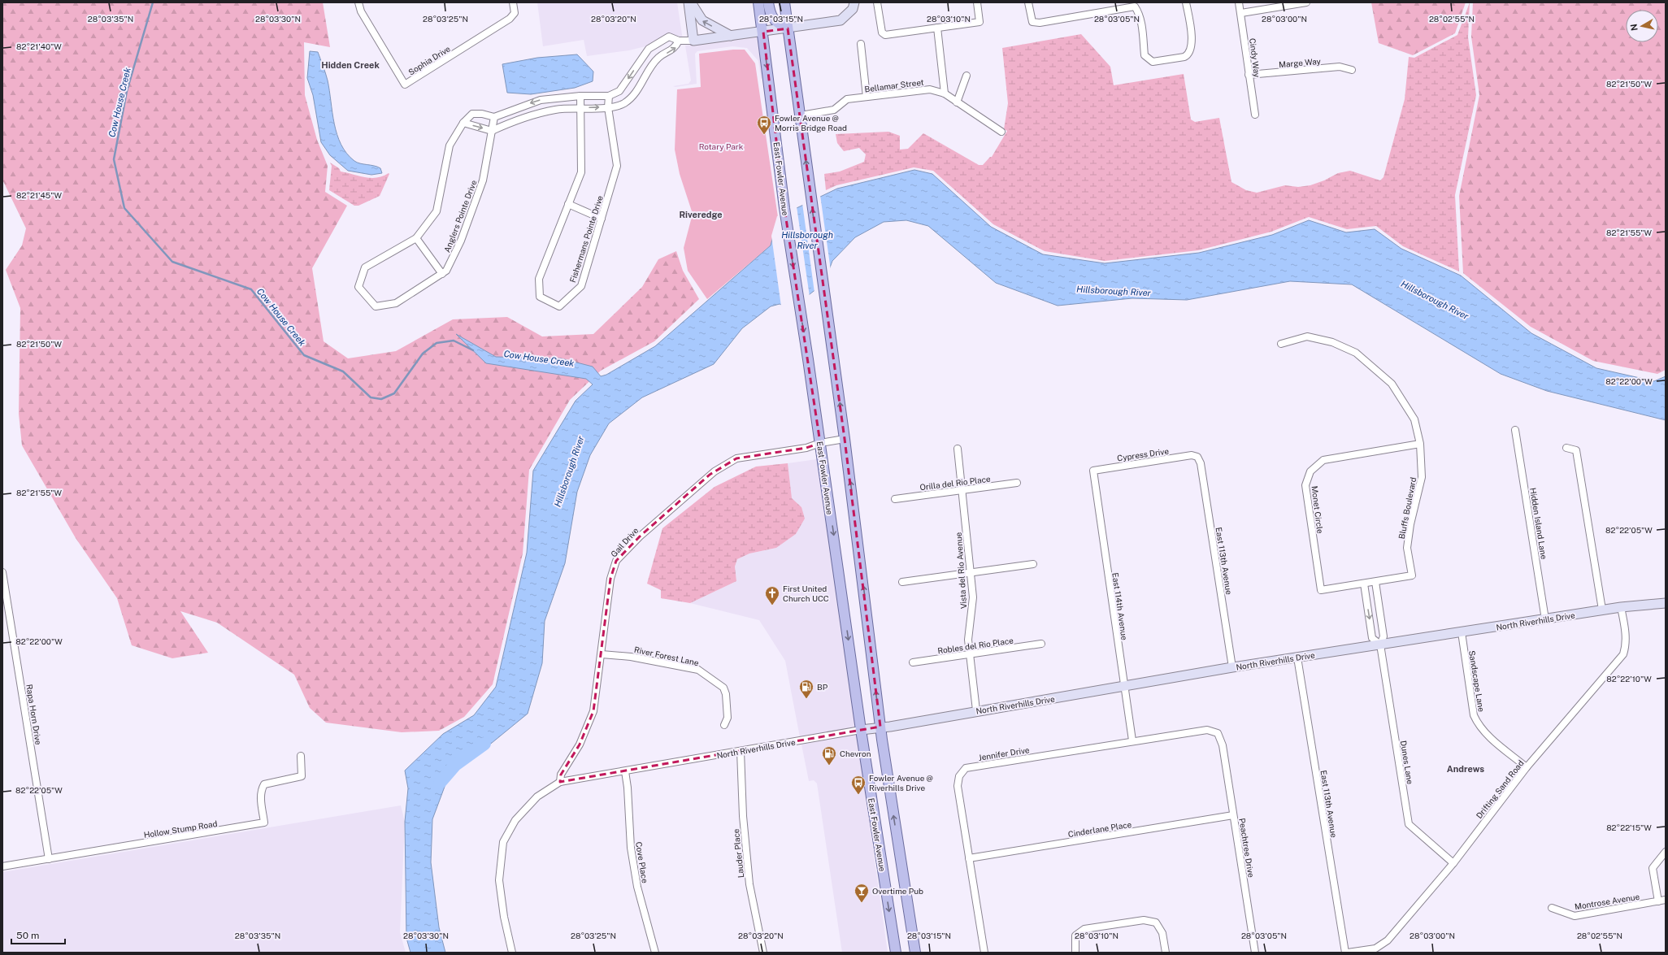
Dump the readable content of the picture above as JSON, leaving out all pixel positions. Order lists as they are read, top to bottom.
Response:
{
  "streets": {
    "main road": ["East Fowler Avenue"],
    "street": [
      "Cindy Way",
      "Sophia Drive",
      "Marge Way",
      "Bellamar Street",
      "Anglers Pointe Drive",
      "Fishermans Pointe Drive",
      "Cypress Drive",
      "Orilla del Rio Place",
      "Bluffs Boulevard",
      "Monet Circle",
      "Hidden Island Lane",
      "Gail Drive",
      "East 113th Avenue",
      "Vista del Rio Avenue",
      "East 114th Avenue",
      "North Riverhills Drive",
      "Robles del Rio Place",
      "River Forest Lane",
      "Sandscape Lane",
      "Rapa Horn Drive",
      "Jennifer Drive",
      "Dunes Lane",
      "Drifting Sand Road",
      "Hollow Stump Road",
      "Cinderlane Place",
      "Peachtree Drive",
      "Lauder Place",
      "Cove Place",
      "Montrose Avenue"
    ]
  },
  "crossings": [
    ["Cindy Way", "Marge Way"],
    ["East Fowler Avenue", "Gail Drive"],
    ["East Fowler Avenue", "North Riverhills Drive"],
    ["Cypress Drive", "East 113th Avenue"],
    ["Cypress Drive", "East 114th Avenue"],
    ["Orilla del Rio Place", "Vista del Rio Avenue"],
    ["Bluffs Boulevard", "Monet Circle"],
    ["Bluffs Boulevard", "Dunes Lane"],
    ["Monet Circle", "Dunes Lane"],
    ["Hidden Island Lane", "North Riverhills Drive"],
    ["Gail Drive", "North Riverhills Drive"],
    ["Gail Drive", "River Forest Lane"],
    ["East 113th Avenue", "North Riverhills Drive"],
    ["Vista del Rio Avenue", "North Riverhills Drive"],
    ["Vista del Rio Avenue", "Robles del Rio Place"],
    ["East 114th Avenue", "North Riverhills Drive"],
    ["East 114th Avenue", "Jennifer Drive"],
    ["North Riverhills Drive", "Sandscape Lane"],
    ["North Riverhills Drive", "Dunes Lane"],
    ["North Riverhills Drive", "Drifting Sand Road"],
    ["North Riverhills Drive", "Lauder Place"],
    ["North Riverhills Drive", "Cove Place"],
    ["Sandscape Lane", "Drifting Sand Road"],
    ["Rapa Horn Drive", "Hollow Stump Road"],
    ["Jennifer Drive", "Cinderlane Place"],
    ["Jennifer Drive", "Peachtree Drive"],
    ["Dunes Lane", "Drifting Sand Road"],
    ["Cinderlane Place", "Peachtree Drive"]
  ],
  "districts": ["Hidden Creek", "Riveredge", "Andrews"],
  "water": ["Cow House Creek", "Hillsborough River"],
  "parks": ["Rotary Park"],
  "places": {
    "bus stop": ["Fowler Avenue @ Morris Bridge Road", "Fowler Avenue @ Riverhills Drive"],
    "church": ["First United Church UCC"],
    "fuel station": ["BP", "Chevron"],
    "bar": ["Overtime Pub"]
  },
  "scale_bar": "50 m",
  "north": "left",
  "coordinates": [
    "28°03'35\"N",
    "28°03'30\"N",
    "28°03'25\"N",
    "28°03'20\"N",
    "28°03'15\"N",
    "28°03'10\"N",
    "28°03'05\"N",
    "28°03'00\"N",
    "28°02'55\"N",
    "82°21'40\"W",
    "82°21'50\"W",
    "82°21'45\"W",
    "82°21'55\"W",
    "82°22'00\"W",
    "82°22'05\"W",
    "82°22'10\"W",
    "82°22'15\"W"
  ]
}
